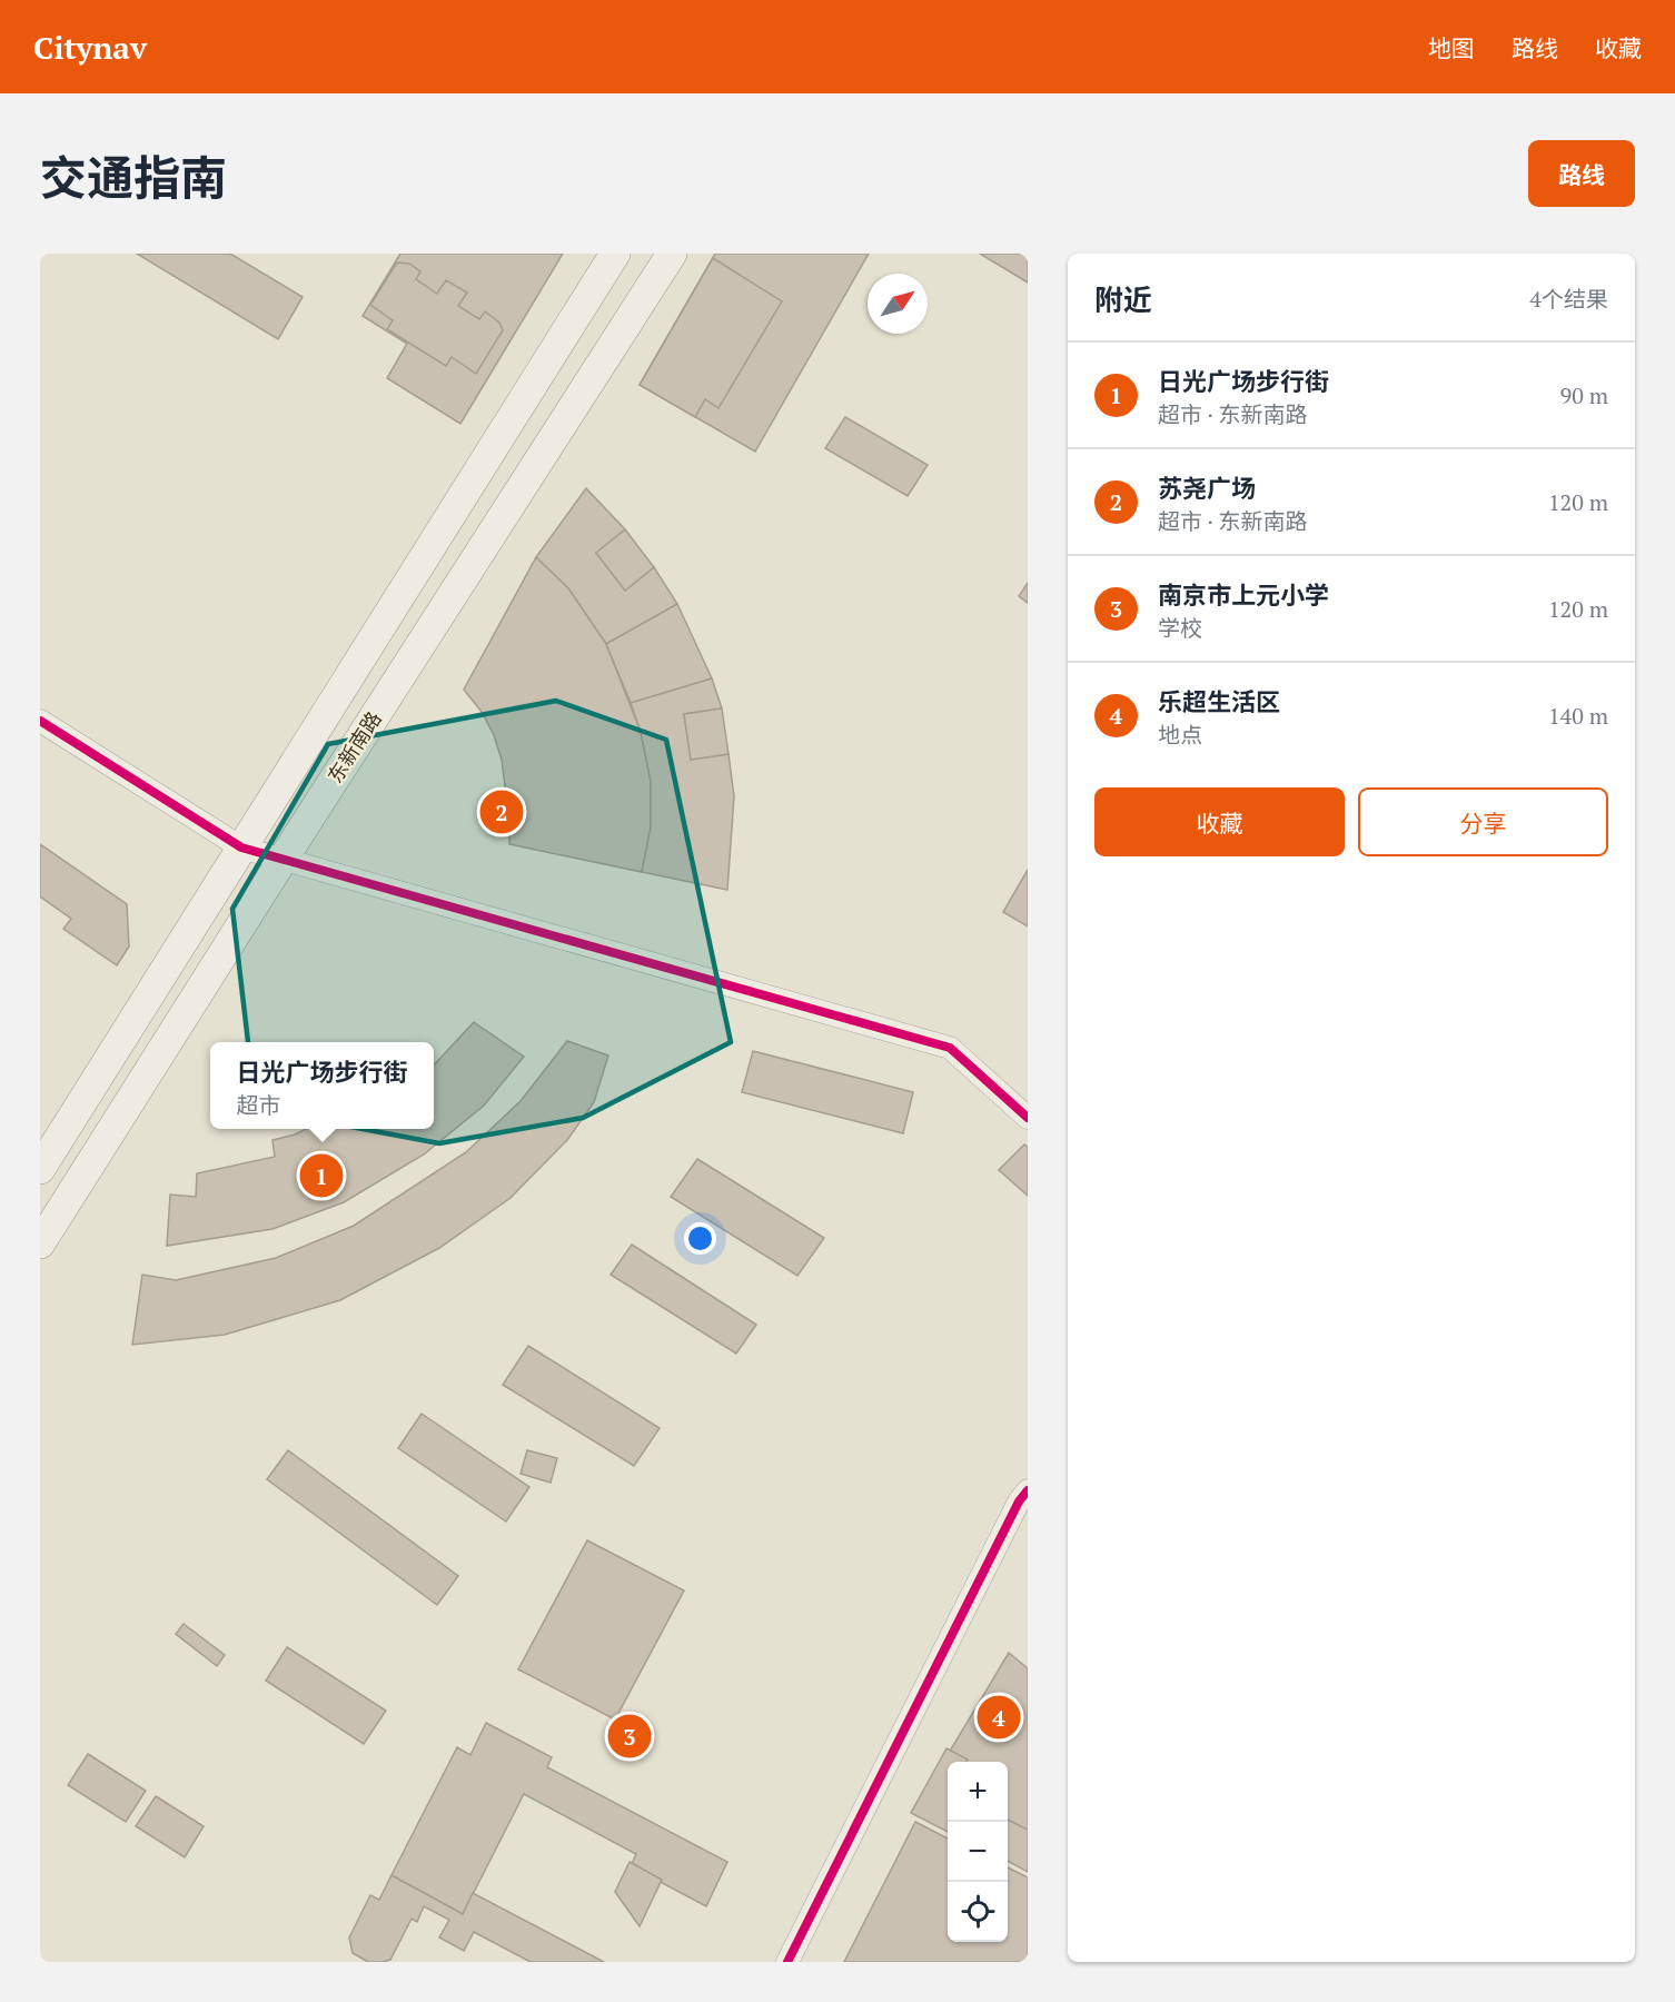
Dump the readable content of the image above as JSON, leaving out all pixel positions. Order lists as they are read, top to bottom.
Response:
{
  "streets": {
    "main road": ["东新南路"]
  },
  "north": "top right",
  "page": {
    "header": "Citynav",
    "nav": ["地图", "路线", "收藏"],
    "title": "交通指南",
    "buttons": [
      "路线",
      ["收藏", "分享"]
    ],
    "heading": ["附近", "4个结果"],
    "list": [
      {
        "mark": "1",
        "name": "日光广场步行街",
        "note": "超市 · 东新南路",
        "value": "90 m"
      },
      {
        "mark": "2",
        "name": "苏尧广场",
        "note": "超市 · 东新南路",
        "value": "120 m"
      },
      {
        "mark": "3",
        "name": "南京市上元小学",
        "note": "学校",
        "value": "120 m"
      },
      {
        "mark": "4",
        "name": "乐超生活区",
        "note": "地点",
        "value": "140 m"
      }
    ],
    "pins": [
      "2",
      "1",
      "4",
      "3"
    ],
    "popup": ["日光广场步行街", "超市"],
    "map_buttons": ["+", "−"]
  }
}
